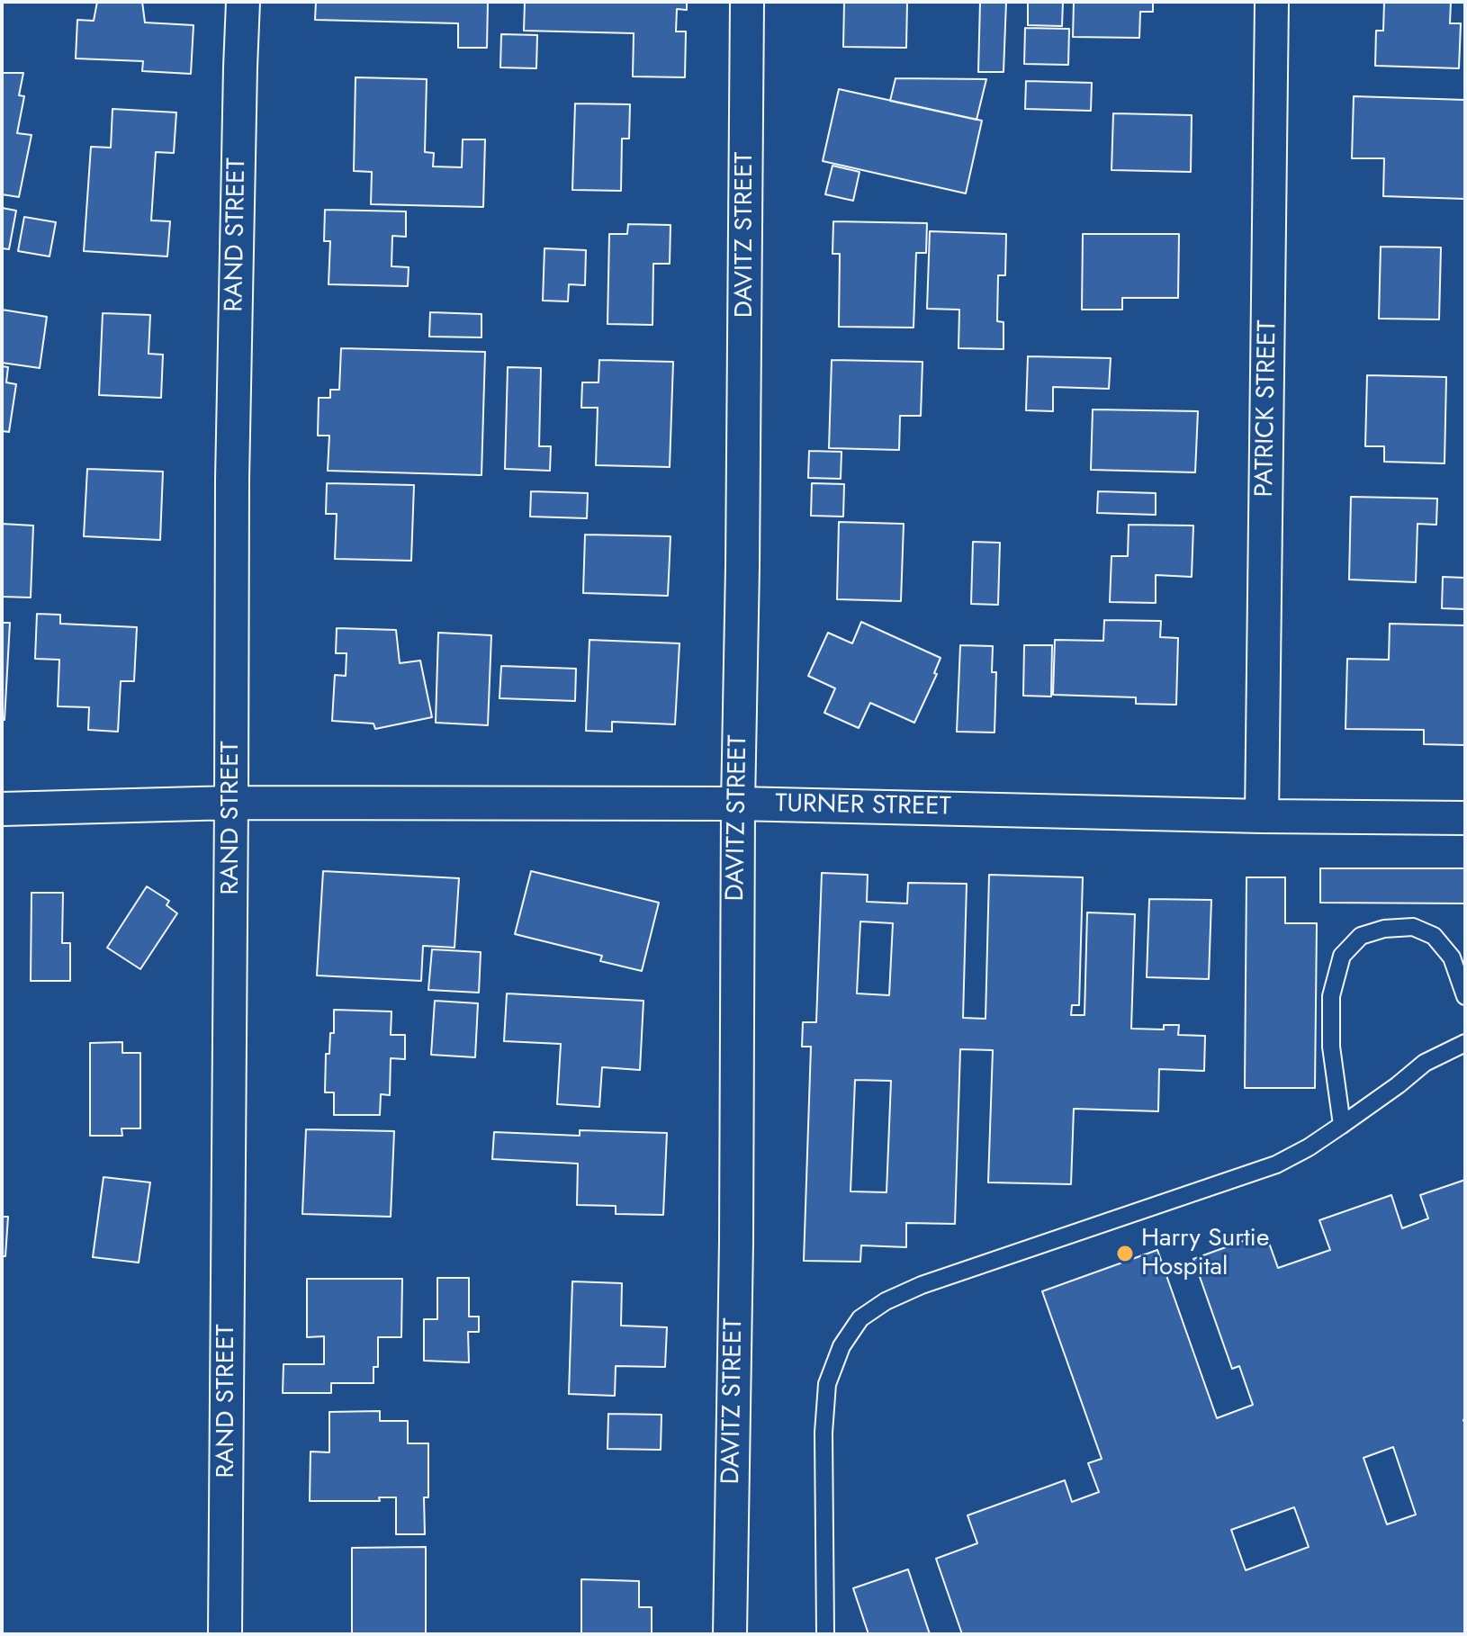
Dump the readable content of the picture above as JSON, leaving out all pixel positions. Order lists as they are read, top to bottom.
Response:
{
  "streets": {
    "street": [
      "RAND STREET",
      "DAVITZ STREET",
      "PATRICK STREET",
      "TURNER STREET"
    ]
  },
  "crossings": [
    ["RAND STREET", "TURNER STREET"],
    ["DAVITZ STREET", "TURNER STREET"],
    ["PATRICK STREET", "TURNER STREET"]
  ],
  "places": ["Harry Surtie Hospital"]
}
